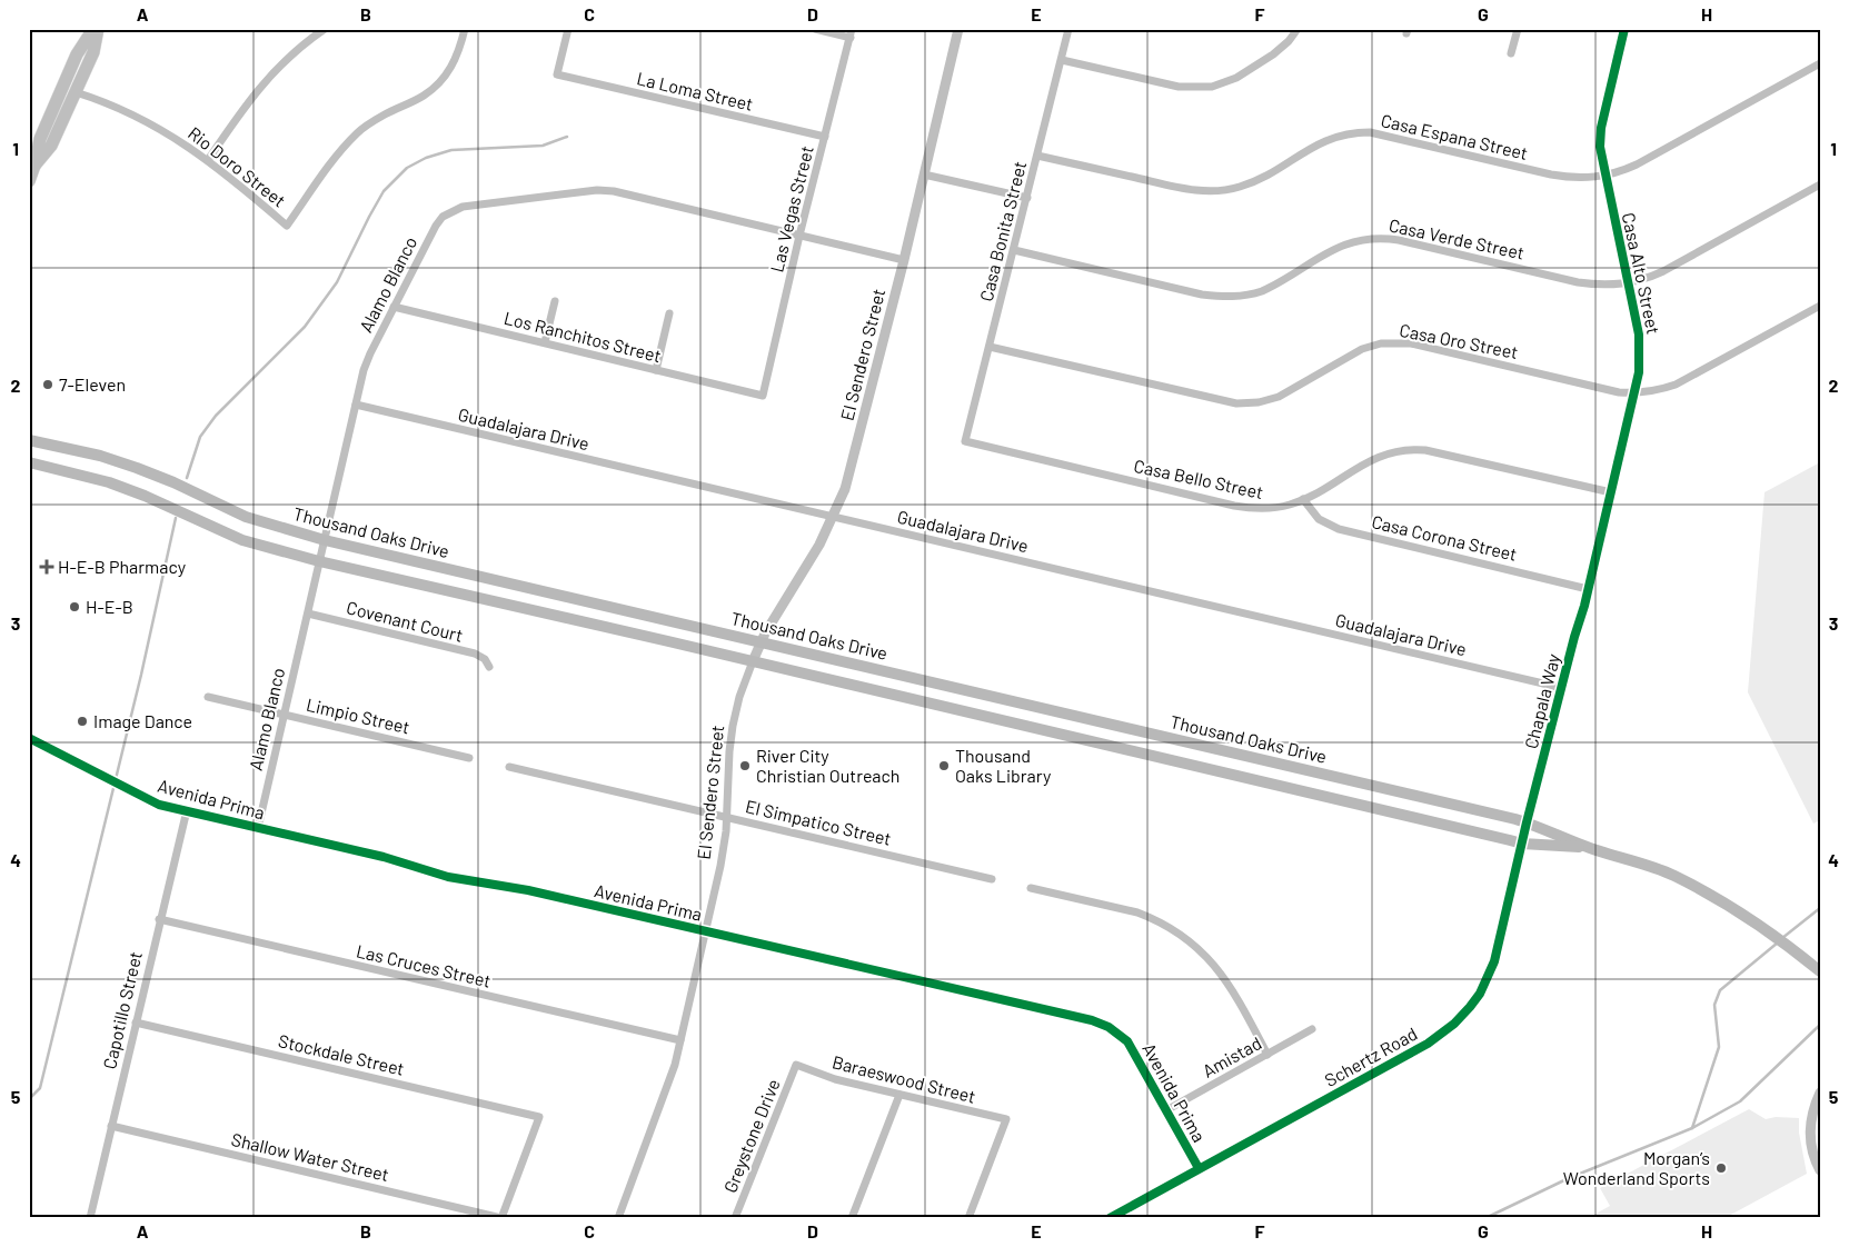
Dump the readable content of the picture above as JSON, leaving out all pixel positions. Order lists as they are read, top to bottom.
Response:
{
  "streets": {
    "main road": ["Thousand Oaks Drive"],
    "street": [
      "La Loma Street",
      "Casa Espana Street",
      "Rio Doro Street",
      "Las Vegas Street",
      "Casa Bonita Street",
      "Casa Verde Street",
      "Casa Alto Street",
      "Alamo Blanco",
      "Los Ranchitos Street",
      "Casa Oro Street",
      "El Sendero Street",
      "Guadalajara Drive",
      "Casa Bello Street",
      "Casa Corona Street",
      "Covenant Court",
      "Chapala Way",
      "Limpio Street",
      "Avenida Prima",
      "El Simpatico Street",
      "Las Cruces Street",
      "Capotillo Street",
      "Stockdale Street",
      "Amistad",
      "Schertz Road",
      "Baraeswood Street",
      "Greystone Drive",
      "Shallow Water Street"
    ]
  },
  "crossings": [
    ["La Loma Street", "Las Vegas Street"],
    ["Casa Espana Street", "Casa Bonita Street"],
    ["Casa Espana Street", "Casa Alto Street"],
    ["Las Vegas Street", "Alamo Blanco"],
    ["Las Vegas Street", "Los Ranchitos Street"],
    ["Casa Bonita Street", "Casa Verde Street"],
    ["Casa Bonita Street", "Casa Oro Street"],
    ["Casa Bonita Street", "Casa Bello Street"],
    ["Casa Verde Street", "Casa Alto Street"],
    ["Casa Alto Street", "Casa Oro Street"],
    ["Casa Alto Street", "Casa Bello Street"],
    ["Casa Alto Street", "Casa Corona Street"],
    ["Casa Alto Street", "Chapala Way"],
    ["Alamo Blanco", "Los Ranchitos Street"],
    ["Alamo Blanco", "El Sendero Street"],
    ["Alamo Blanco", "Guadalajara Drive"],
    ["Alamo Blanco", "Thousand Oaks Drive"],
    ["Alamo Blanco", "Covenant Court"],
    ["Alamo Blanco", "Limpio Street"],
    ["Alamo Blanco", "Avenida Prima"],
    ["El Sendero Street", "Guadalajara Drive"],
    ["El Sendero Street", "Thousand Oaks Drive"],
    ["El Sendero Street", "Avenida Prima"],
    ["El Sendero Street", "El Simpatico Street"],
    ["El Sendero Street", "Las Cruces Street"],
    ["Guadalajara Drive", "Chapala Way"],
    ["Casa Bello Street", "Casa Corona Street"],
    ["Thousand Oaks Drive", "Chapala Way"],
    ["Thousand Oaks Drive", "Schertz Road"],
    ["Casa Corona Street", "Chapala Way"],
    ["Chapala Way", "Schertz Road"],
    ["Avenida Prima", "Capotillo Street"],
    ["Avenida Prima", "Amistad"],
    ["Avenida Prima", "Schertz Road"],
    ["Las Cruces Street", "Capotillo Street"],
    ["Capotillo Street", "Stockdale Street"],
    ["Capotillo Street", "Shallow Water Street"],
    ["Stockdale Street", "Shallow Water Street"],
    ["Baraeswood Street", "Greystone Drive"]
  ],
  "places": {
    "other": [
      "7-Eleven",
      "H-E-B",
      "Image Dance",
      "River City Christian Outreach",
      "Thousand Oaks Library",
      "Morgan’s Wonderland Sports"
    ],
    "health": ["H-E-B Pharmacy"]
  },
  "grid": {
    "columns": [
      "A",
      "B",
      "C",
      "D",
      "E",
      "F",
      "G",
      "H"
    ],
    "rows": [
      "1",
      "2",
      "3",
      "4",
      "5"
    ]
  }
}
